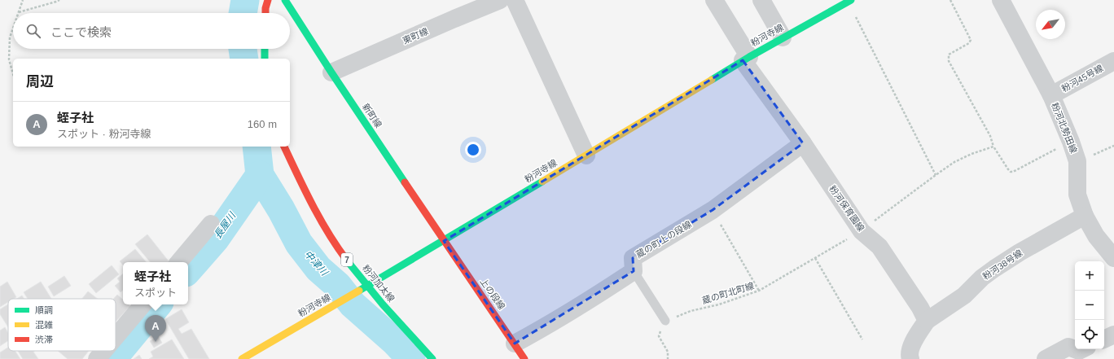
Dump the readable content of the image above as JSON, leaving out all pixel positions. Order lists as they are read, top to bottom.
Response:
{
  "streets": {
    "main road": [
      "粉河寺線",
      "新町線",
      "7",
      "粉河加太線",
      "上の段線"
    ],
    "street": [
      "東町線",
      "粉河45号線",
      "粉河北勢田線",
      "粉河保育園線",
      "蔵の町上の段線",
      "粉河38号線"
    ],
    "path": ["蔵の町北町線"]
  },
  "crossings": [
    ["粉河寺線", "新町線"],
    ["粉河寺線", "粉河保育園線"],
    ["粉河寺線", "粉河加太線"],
    ["粉河寺線", "上の段線"],
    ["東町線", "新町線"],
    ["粉河45号線", "粉河北勢田線"],
    ["新町線", "上の段線"],
    ["粉河北勢田線", "粉河38号線"],
    ["粉河保育園線", "蔵の町上の段線"],
    ["粉河保育園線", "粉河38号線"],
    ["粉河保育園線", "蔵の町北町線"],
    ["蔵の町上の段線", "上の段線"]
  ],
  "water": ["長屋川", "中津川"],
  "legend": ["順調", "混雑", "渋滞"],
  "north": "bottom left",
  "page": {
    "search": "ここで検索",
    "heading": "周辺",
    "list": [
      {
        "mark": "A",
        "name": "蛭子社",
        "note": "スポット · 粉河寺線",
        "value": "160 m"
      }
    ],
    "map_buttons": ["+", "−"],
    "popup": ["蛭子社", "スポット"],
    "pins": "A"
  }
}
